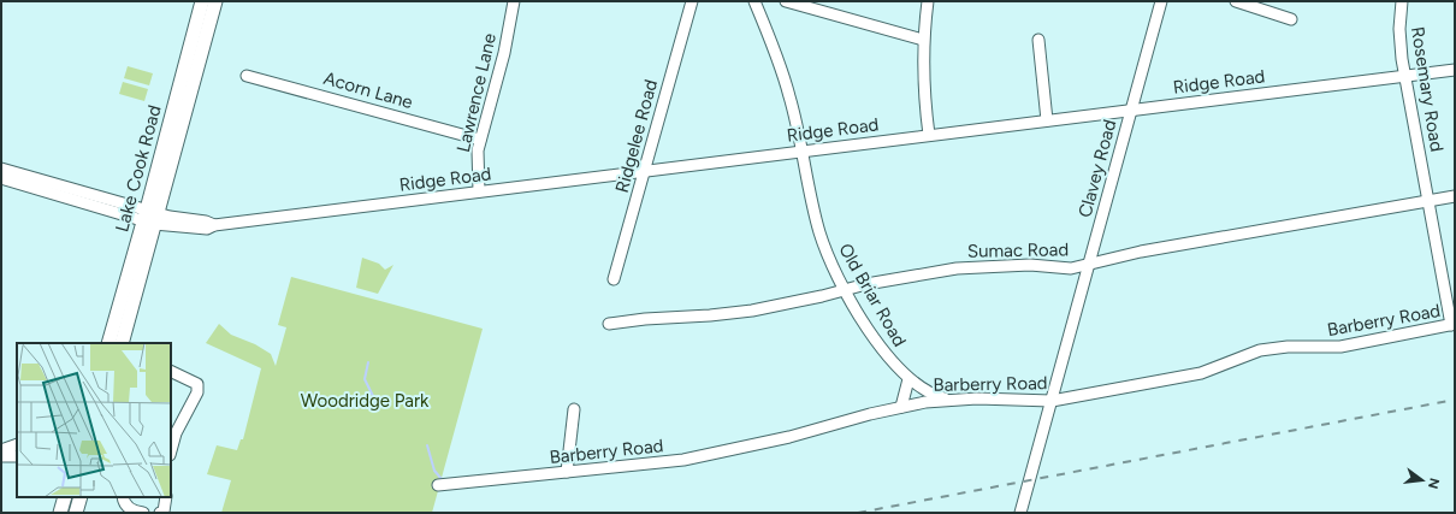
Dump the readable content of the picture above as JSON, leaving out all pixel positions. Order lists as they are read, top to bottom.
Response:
{
  "streets": {
    "main road": ["Lake Cook Road"],
    "street": [
      "Ridge Road",
      "Rosemary Road",
      "Acorn Lane",
      "Lawrence Lane",
      "Ridgelee Road",
      "Clavey Road",
      "Sumac Road",
      "Old Briar Road",
      "Barberry Road"
    ]
  },
  "crossings": [
    ["Ridge Road", "Rosemary Road"],
    ["Ridge Road", "Lawrence Lane"],
    ["Ridge Road", "Ridgelee Road"],
    ["Ridge Road", "Lake Cook Road"],
    ["Ridge Road", "Clavey Road"],
    ["Ridge Road", "Old Briar Road"],
    ["Rosemary Road", "Sumac Road"],
    ["Rosemary Road", "Barberry Road"],
    ["Acorn Lane", "Lawrence Lane"],
    ["Clavey Road", "Sumac Road"],
    ["Clavey Road", "Barberry Road"],
    ["Sumac Road", "Old Briar Road"],
    ["Old Briar Road", "Barberry Road"]
  ],
  "parks": ["Woodridge Park"],
  "north": "right"
}
